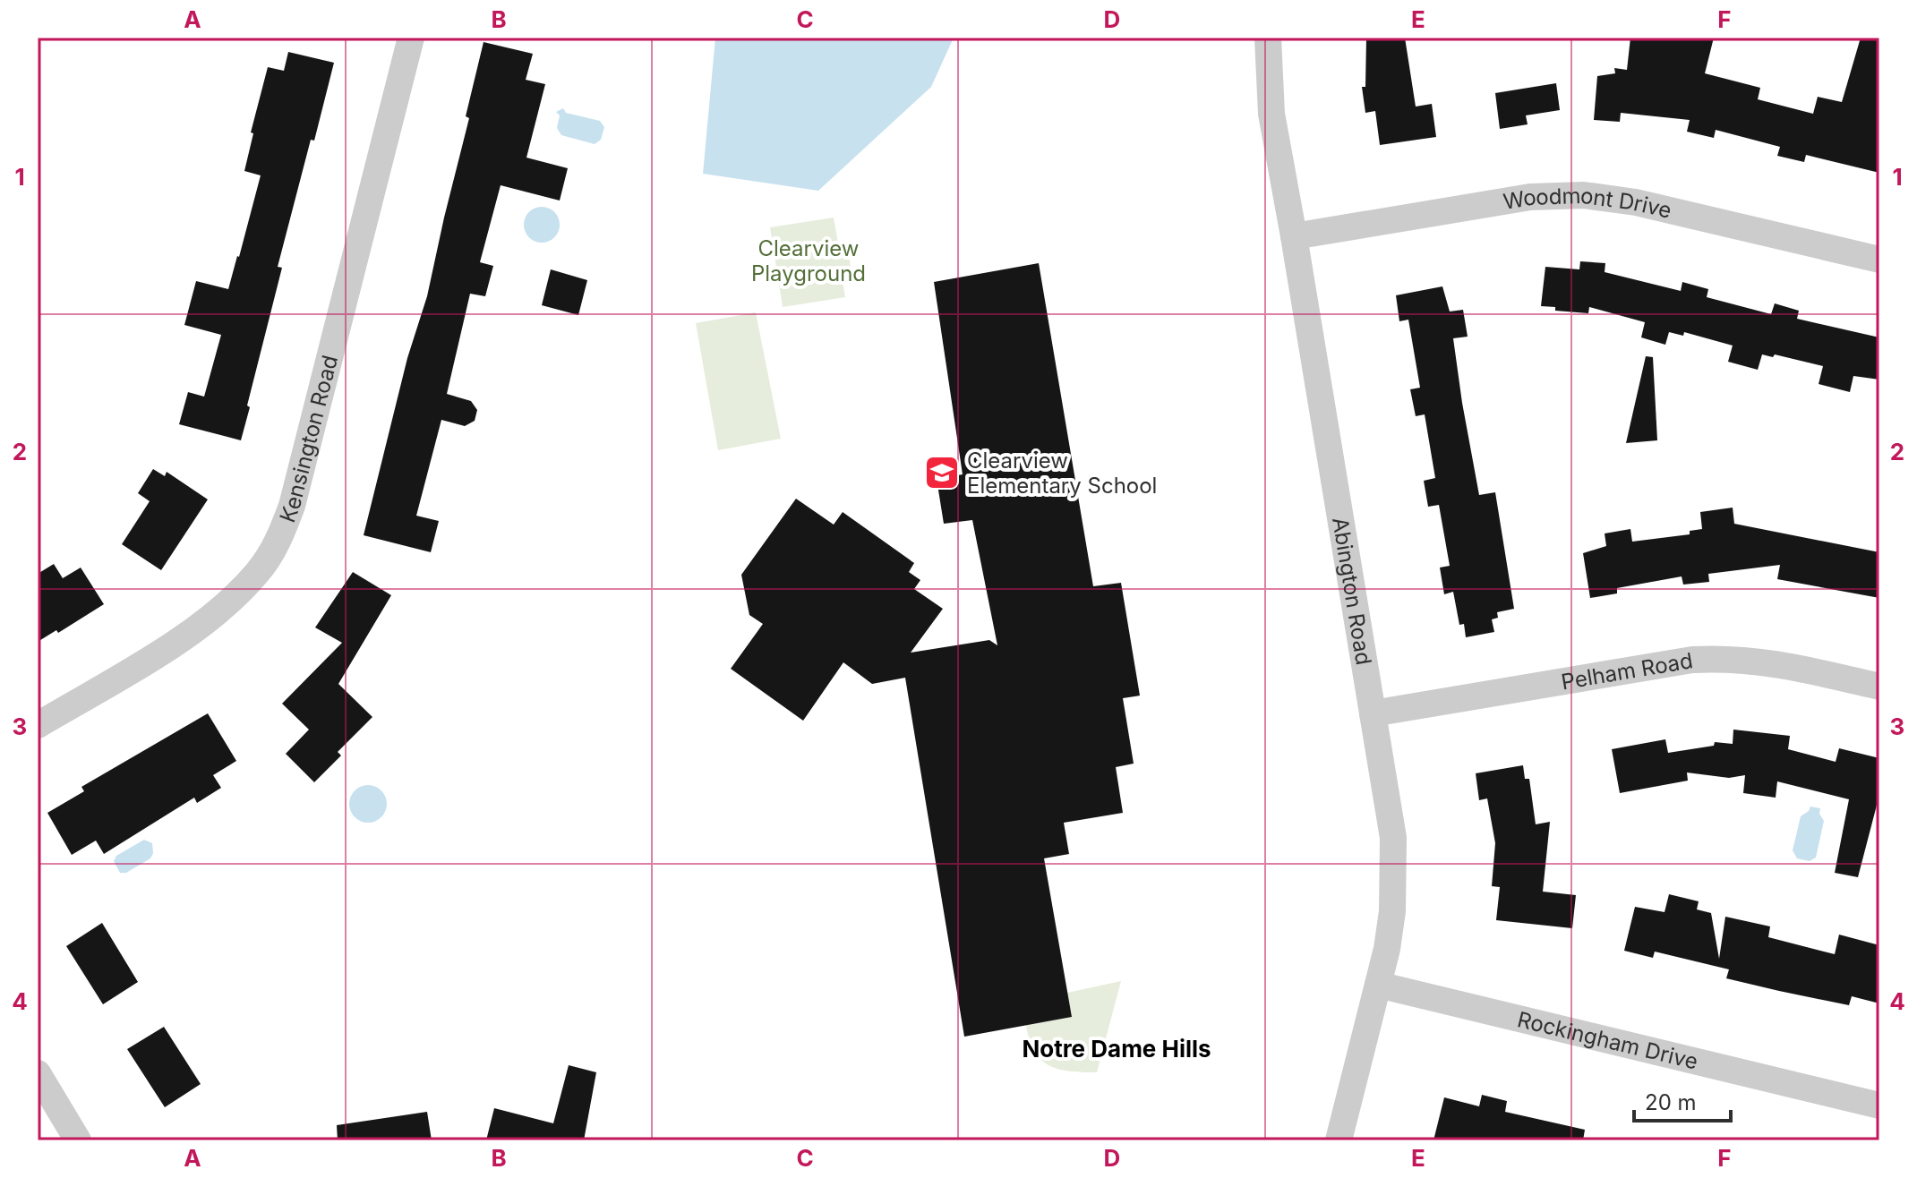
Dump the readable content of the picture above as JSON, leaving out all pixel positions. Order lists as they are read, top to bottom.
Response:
{
  "streets": {
    "street": [
      "Woodmont Drive",
      "Kensington Road",
      "Abington Road",
      "Pelham Road",
      "Rockingham Drive"
    ]
  },
  "crossings": [
    ["Woodmont Drive", "Abington Road"],
    ["Abington Road", "Pelham Road"],
    ["Abington Road", "Rockingham Drive"]
  ],
  "districts": ["Notre Dame Hills"],
  "parks": ["Clearview Playground"],
  "places": {
    "school or university": ["Clearview Elementary School"]
  },
  "scale_bar": "20 m",
  "grid": {
    "columns": [
      "A",
      "B",
      "C",
      "D",
      "E",
      "F"
    ],
    "rows": [
      "1",
      "2",
      "3",
      "4"
    ]
  }
}
